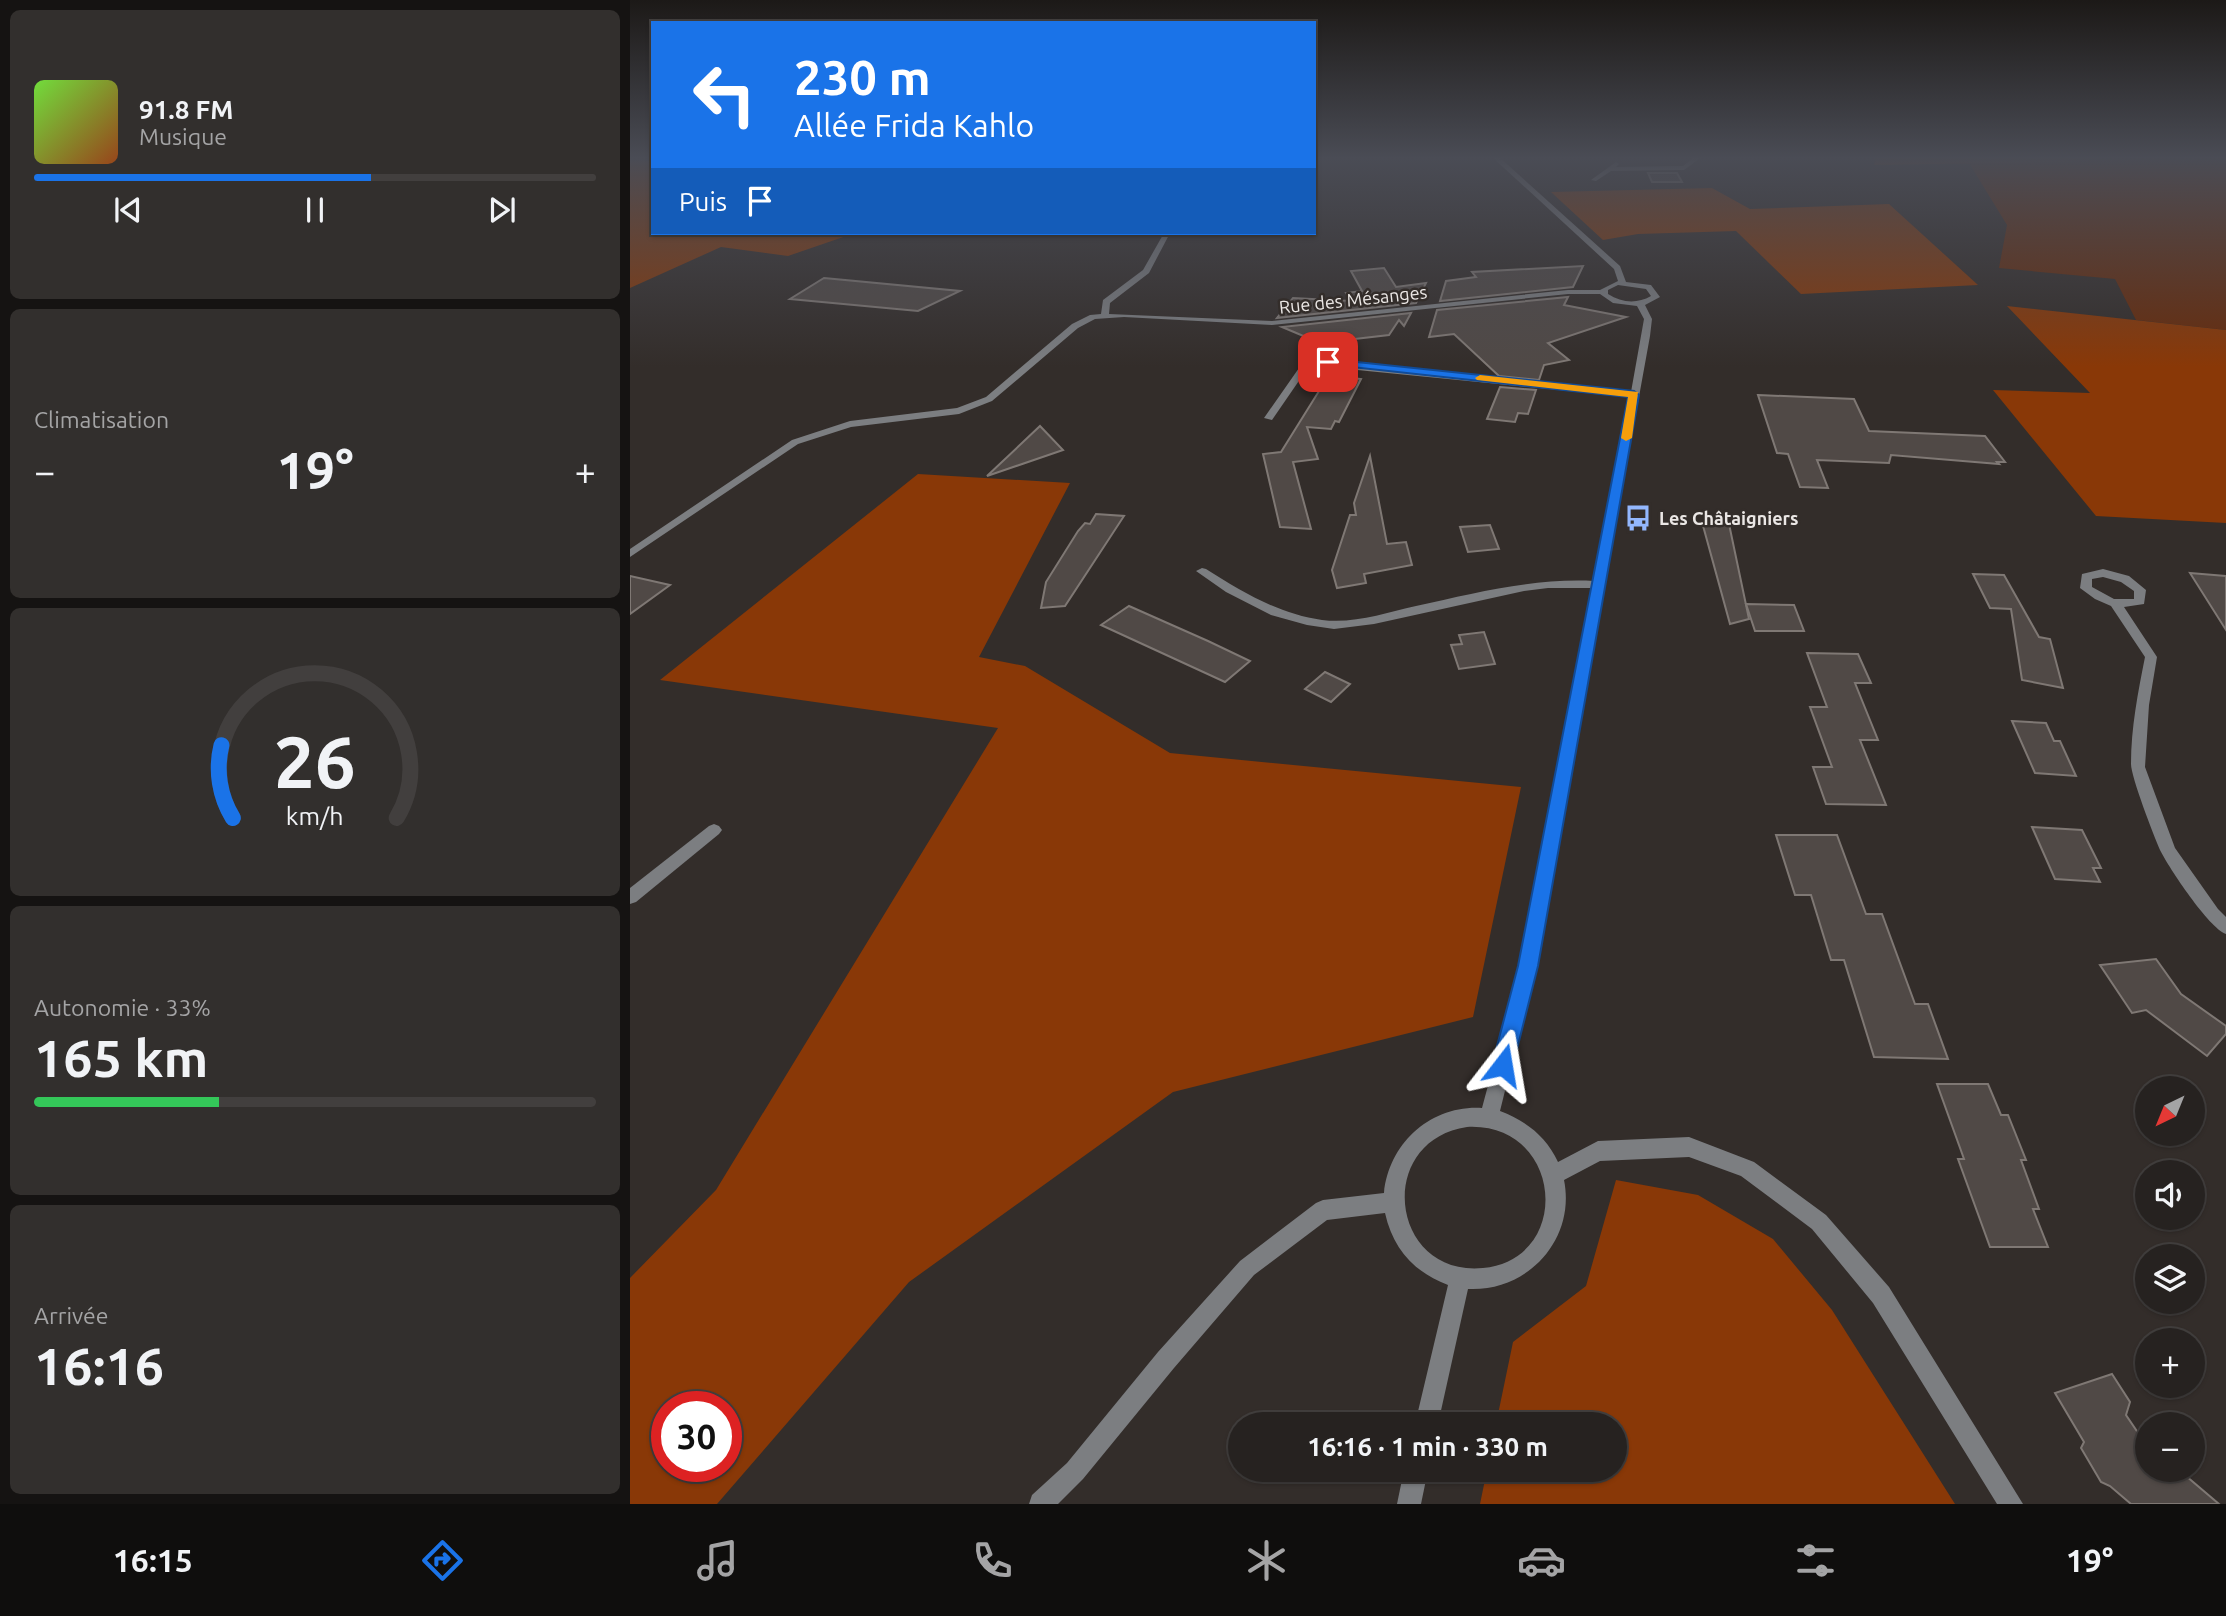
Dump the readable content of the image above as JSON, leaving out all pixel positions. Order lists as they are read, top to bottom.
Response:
{
  "streets": {
    "street": ["Rue des Mésanges"]
  },
  "places": {
    "bus stop": ["Les Châtaigniers"]
  },
  "north": "bottom left",
  "page": {
    "turn": ["230 m", "Allée Frida Kahlo"],
    "song": ["91.8 FM", "Musique"],
    "then": "Puis",
    "tile": [
      "Climatisation",
      ["Autonomie · 33%", "165 km"],
      ["Arrivée", "16:16"]
    ],
    "heat": ["−", "19°", "+"],
    "map_buttons": ["+", "−"],
    "limit": "30",
    "trip": "16:16 · 1 min · 330 m",
    "tabs": ["16:15", "19°"],
    "gauge": ["26", "km/h"]
  }
}
